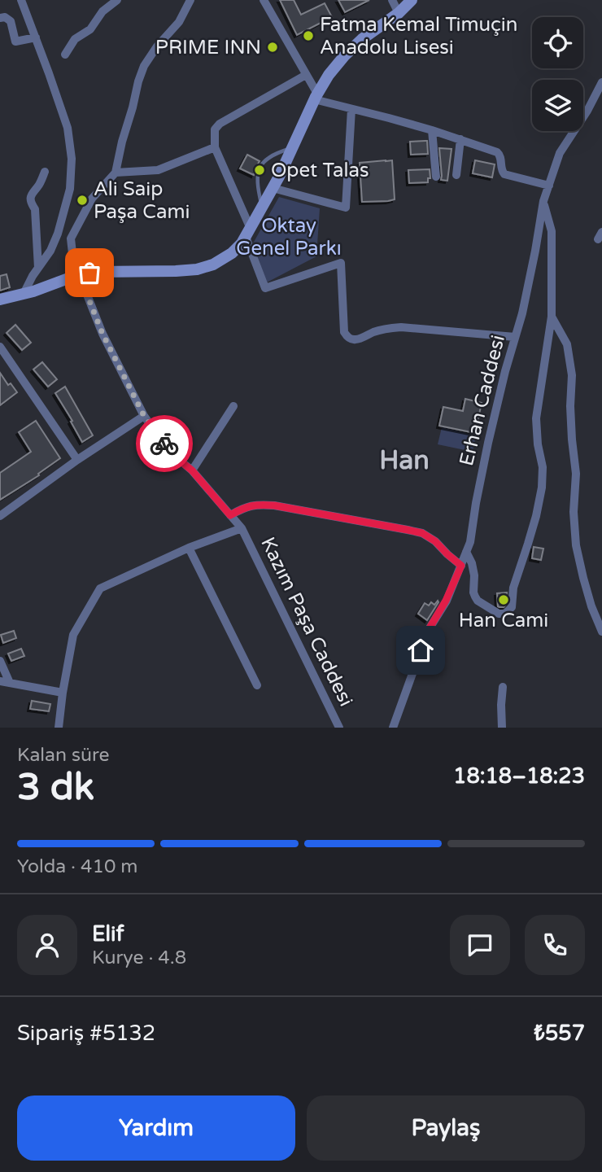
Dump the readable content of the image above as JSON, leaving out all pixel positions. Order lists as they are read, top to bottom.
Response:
{
  "streets": {
    "street": ["Erhan Caddesi", "Kazım Paşa Caddesi"]
  },
  "districts": ["Han"],
  "parks": ["Oktay Genel Parkı"],
  "places": [
    "Fatma Kemal Timuçin Anadolu Lisesi",
    "PRIME INN",
    "Opet Talas",
    "Ali Saip Paşa Cami",
    "Han Cami"
  ],
  "page": {
    "heading": ["3 dk", "Kalan süre", "18:18–18:23"],
    "panel": [
      "Elif",
      "Kurye · 4.8",
      "Sipariş #5132",
      "₺557"
    ],
    "bar": "Yolda · 410 m",
    "buttons": ["Yardım", "Paylaş"]
  }
}
